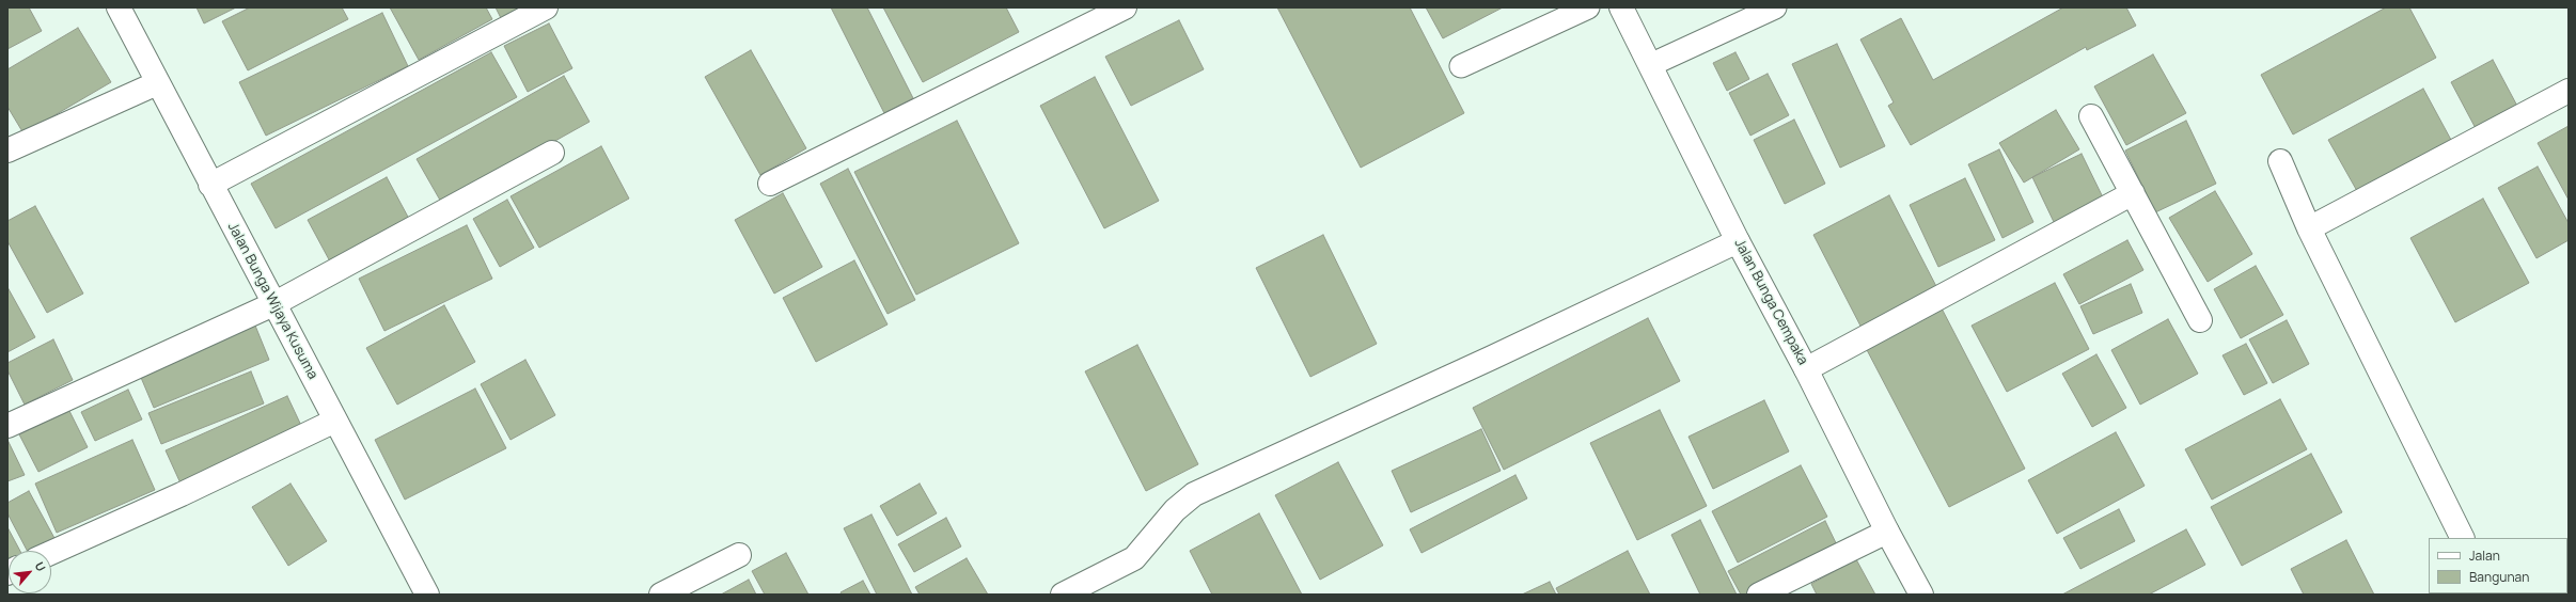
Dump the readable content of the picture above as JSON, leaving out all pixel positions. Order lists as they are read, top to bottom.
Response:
{
  "streets": {
    "street": ["Jalan Bunga Wijaya Kusuma", "Jalan Bunga Cempaka"]
  },
  "legend": ["Jalan", "Bangunan"],
  "north": "top right"
}
